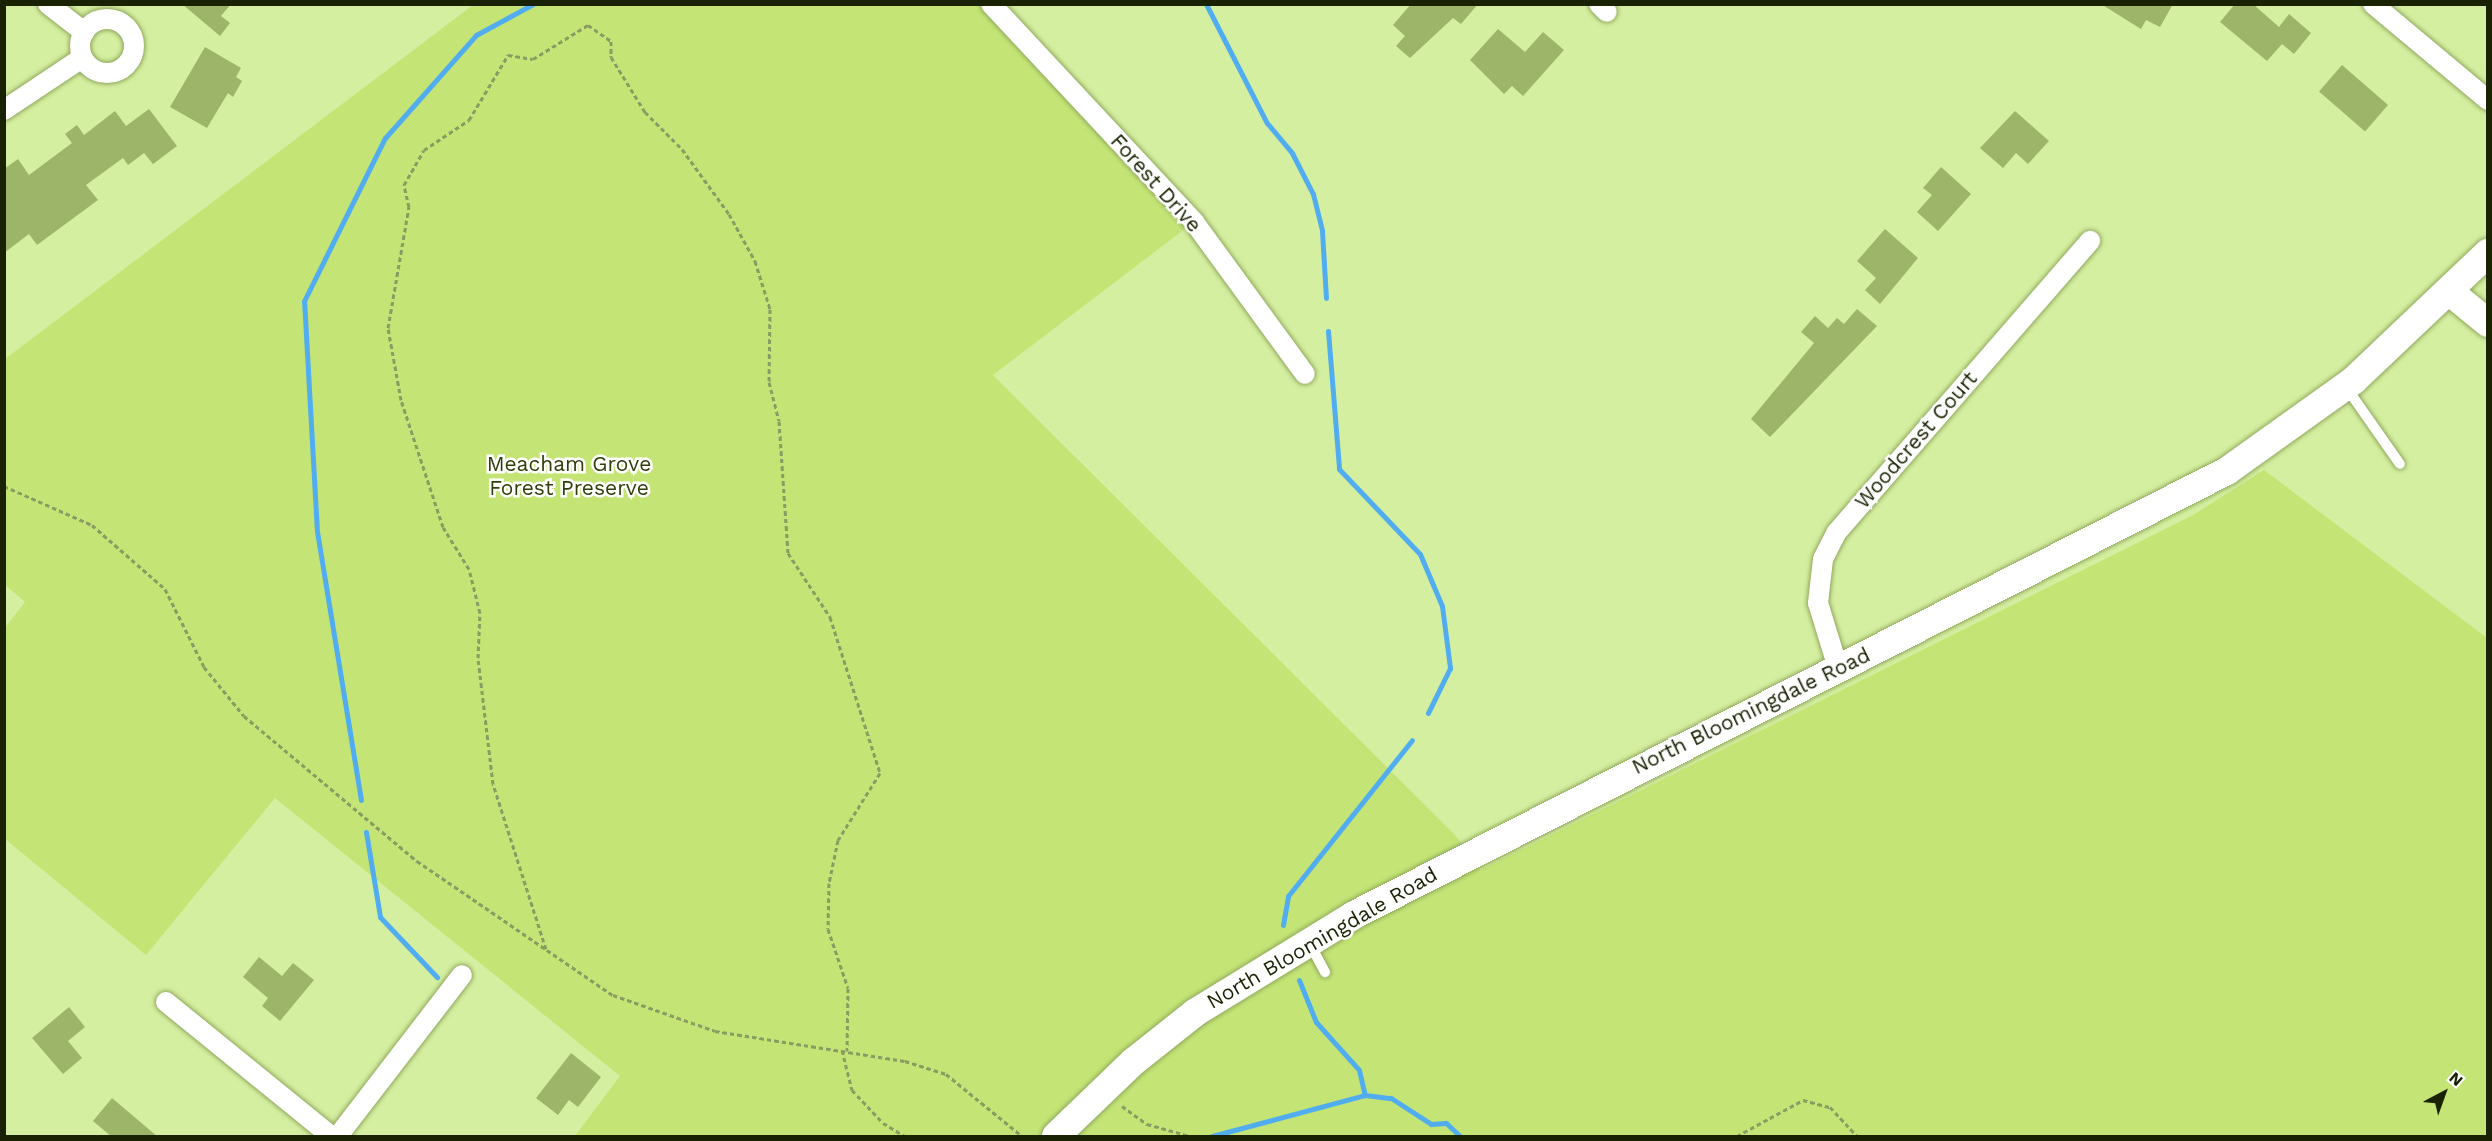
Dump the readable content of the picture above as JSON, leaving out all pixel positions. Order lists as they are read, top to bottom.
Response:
{
  "streets": {
    "main road": ["North Bloomingdale Road"],
    "street": ["Forest Drive", "Woodcrest Court"]
  },
  "crossings": [
    ["Woodcrest Court", "North Bloomingdale Road"]
  ],
  "parks": ["Meacham Grove Forest Preserve"],
  "north": "top right"
}
